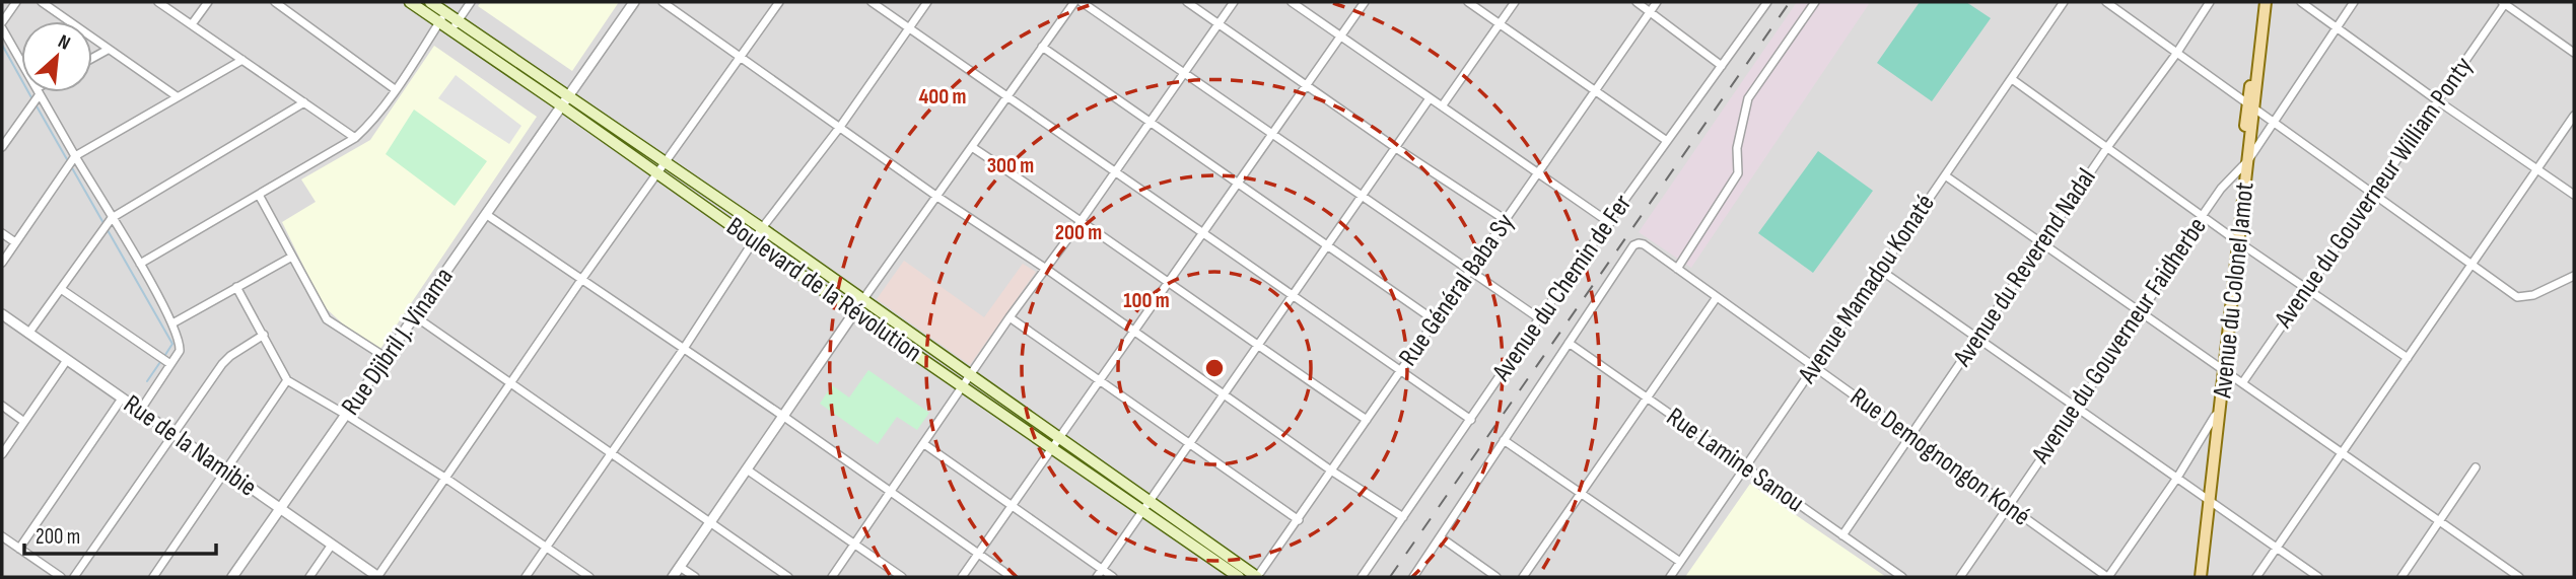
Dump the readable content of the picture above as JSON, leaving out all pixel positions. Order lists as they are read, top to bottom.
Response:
{
  "streets": {
    "main road": ["Boulevard de la Révolution", "Avenue du Colonel Jamot"],
    "street": [
      "Avenue du Gouverneur William Ponty",
      "Avenue du Reverend Nadal",
      "Avenue du Chemin de Fer",
      "Avenue Mamadou Konaté",
      "Rue Général Baba Sy",
      "Avenue du Gouverneur Faidherbe",
      "Rue Djibril J. Vinama",
      "Rue de la Namibie",
      "Rue Demognongon Koné",
      "Rue Lamine Sanou"
    ]
  },
  "crossings": [
    ["Avenue du Reverend Nadal", "Rue Demognongon Koné"],
    ["Avenue du Reverend Nadal", "Rue Lamine Sanou"],
    ["Avenue du Chemin de Fer", "Rue Demognongon Koné"],
    ["Avenue du Chemin de Fer", "Rue Lamine Sanou"],
    ["Avenue Mamadou Konaté", "Rue Demognongon Koné"],
    ["Avenue Mamadou Konaté", "Rue Lamine Sanou"],
    ["Boulevard de la Révolution", "Rue Général Baba Sy"],
    ["Boulevard de la Révolution", "Rue Djibril J. Vinama"],
    ["Avenue du Colonel Jamot", "Avenue du Gouverneur Faidherbe"],
    ["Avenue du Gouverneur Faidherbe", "Rue Demognongon Koné"],
    ["Rue Djibril J. Vinama", "Rue de la Namibie"]
  ],
  "scale_bar": "200 m",
  "north": "top right",
  "rings": [
    "400 m",
    "300 m",
    "200 m",
    "100 m"
  ]
}
